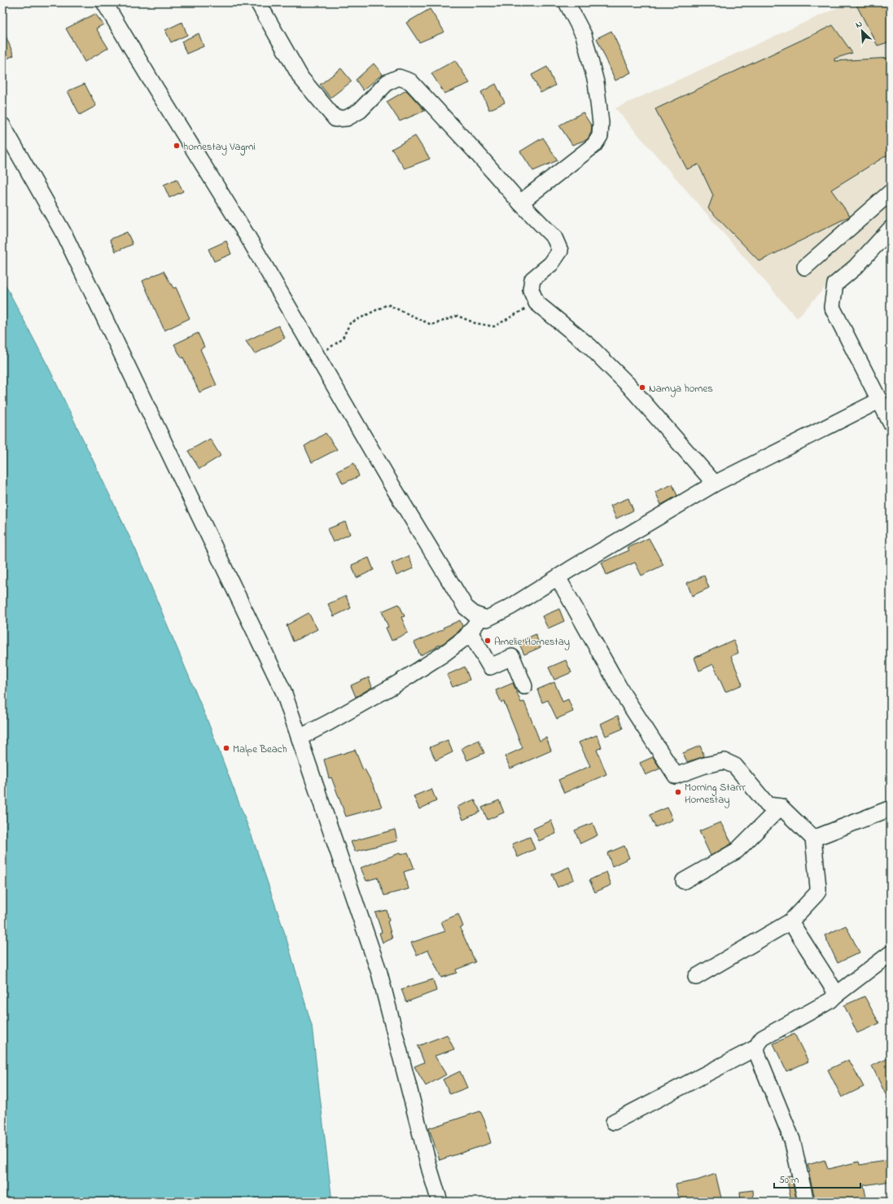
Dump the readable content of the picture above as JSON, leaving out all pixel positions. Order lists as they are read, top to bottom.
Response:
{
  "places": [
    "homestay Vagmi",
    "Namya homes",
    "Amelie Homestay",
    "Malpe Beach",
    "Morning Starrr Homestay"
  ],
  "scale_bar": "50 m",
  "north": "top left"
}
